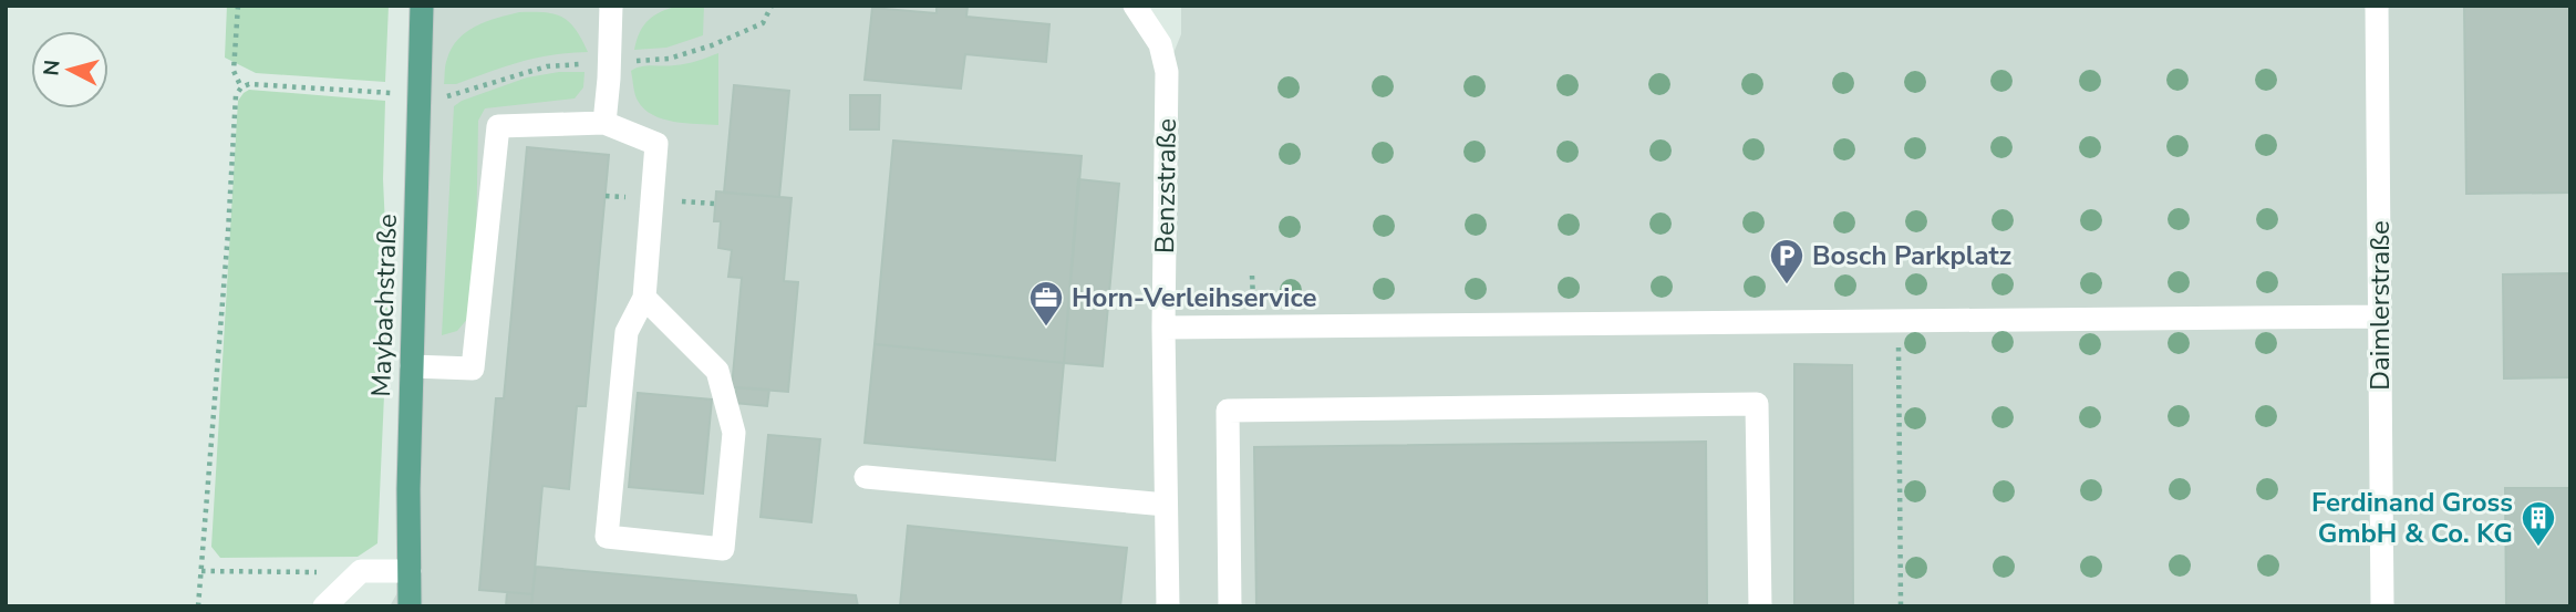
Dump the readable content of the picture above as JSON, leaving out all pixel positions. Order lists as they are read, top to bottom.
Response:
{
  "streets": {
    "main road": ["Maybachstraße"],
    "street": ["Benzstraße", "Daimlerstraße"]
  },
  "places": {
    "parking": ["Bosch Parkplatz"],
    "office": ["Horn-Verleihservice"],
    "building": ["Ferdinand Gross GmbH & Co. KG"]
  },
  "north": "left"
}
